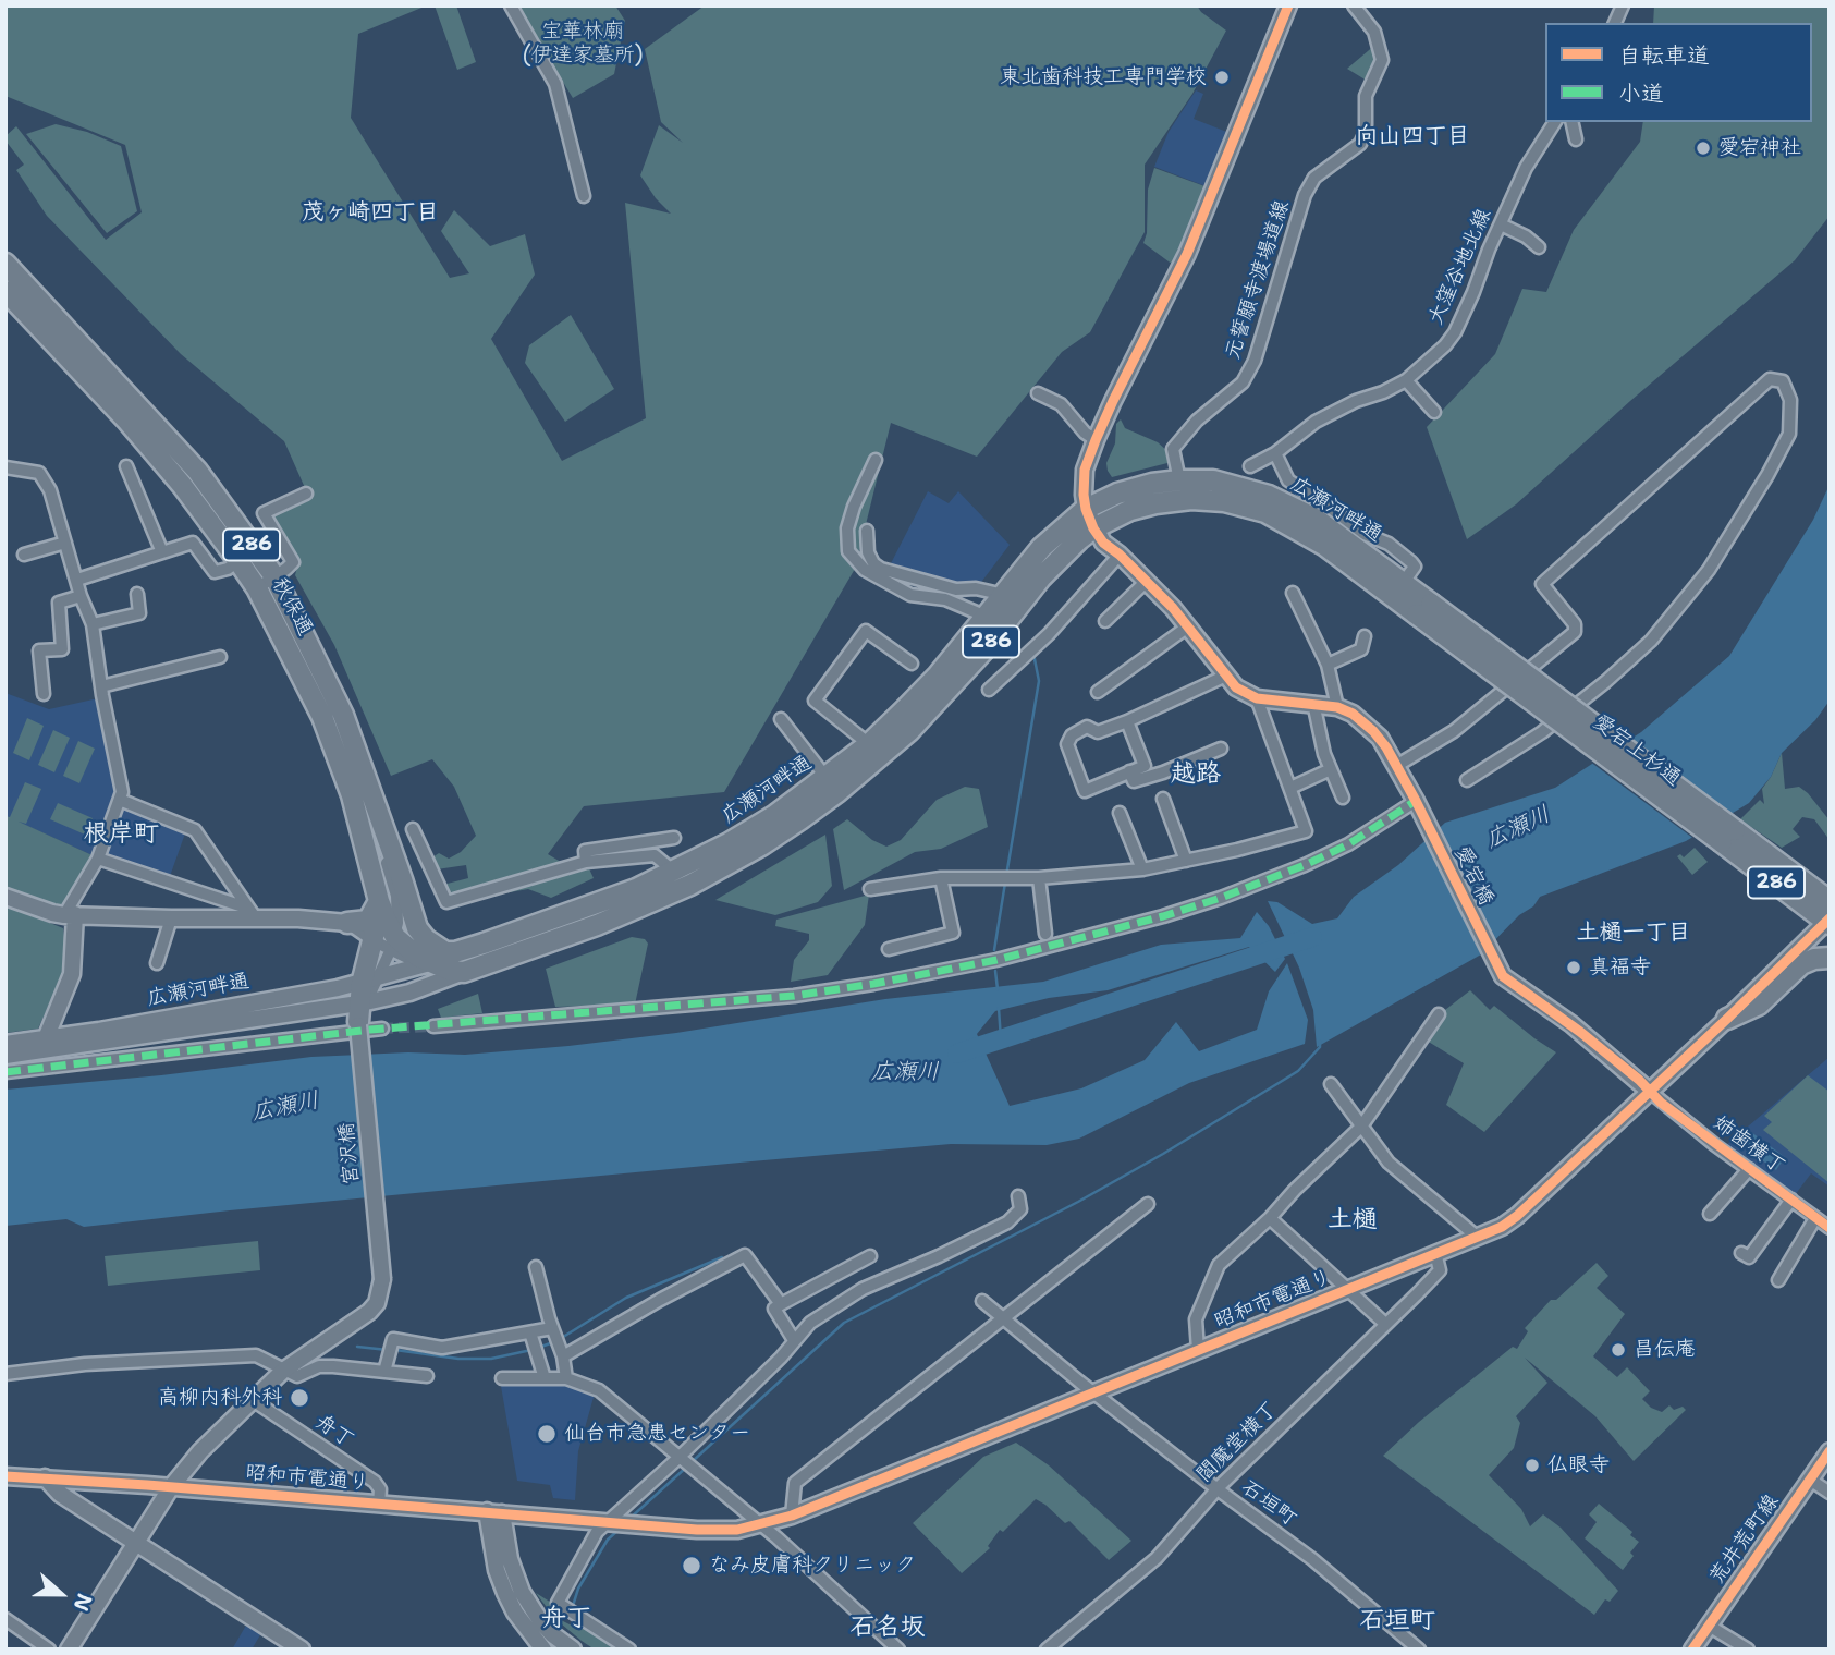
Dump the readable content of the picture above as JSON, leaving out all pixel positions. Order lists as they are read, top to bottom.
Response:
{
  "streets": {
    "highway": [
      "広瀬河畔通",
      "286",
      "秋保通",
      "愛宕上杉通"
    ],
    "street": [
      "大窪谷地北線",
      "元誓願寺渡場道線",
      "愛宕橋",
      "姉歯横丁",
      "宮沢橋",
      "昭和市電通り",
      "舟丁",
      "閻魔堂横丁",
      "石垣町",
      "荒井荒町線"
    ]
  },
  "crossings": [
    ["元誓願寺渡場道線", "広瀬河畔通"],
    ["広瀬河畔通", "秋保通"],
    ["広瀬河畔通", "愛宕上杉通"],
    ["広瀬河畔通", "宮沢橋"],
    ["愛宕上杉通", "昭和市電通り"],
    ["愛宕橋", "姉歯横丁"],
    ["愛宕橋", "昭和市電通り"],
    ["姉歯横丁", "昭和市電通り"],
    ["昭和市電通り", "舟丁"],
    ["昭和市電通り", "閻魔堂横丁"],
    ["昭和市電通り", "石垣町"],
    ["閻魔堂横丁", "石垣町"]
  ],
  "districts": [
    "向山四丁目",
    "茂ヶ崎四丁目",
    "越路",
    "根岸町",
    "土樋一丁目",
    "土樋",
    "舟丁",
    "石垣町",
    "石名坂"
  ],
  "water": ["広瀬川"],
  "parks": ["宝華林廟 (伊達家墓所)"],
  "places": [
    "東北歯科技工専門学校",
    "愛宕神社",
    "真福寺",
    "昌伝庵",
    "高柳内科外科",
    "仙台市急患センター",
    "仏眼寺",
    "なみ皮膚科クリニック"
  ],
  "legend": ["自転車道", "小道"],
  "north": "right"
}
